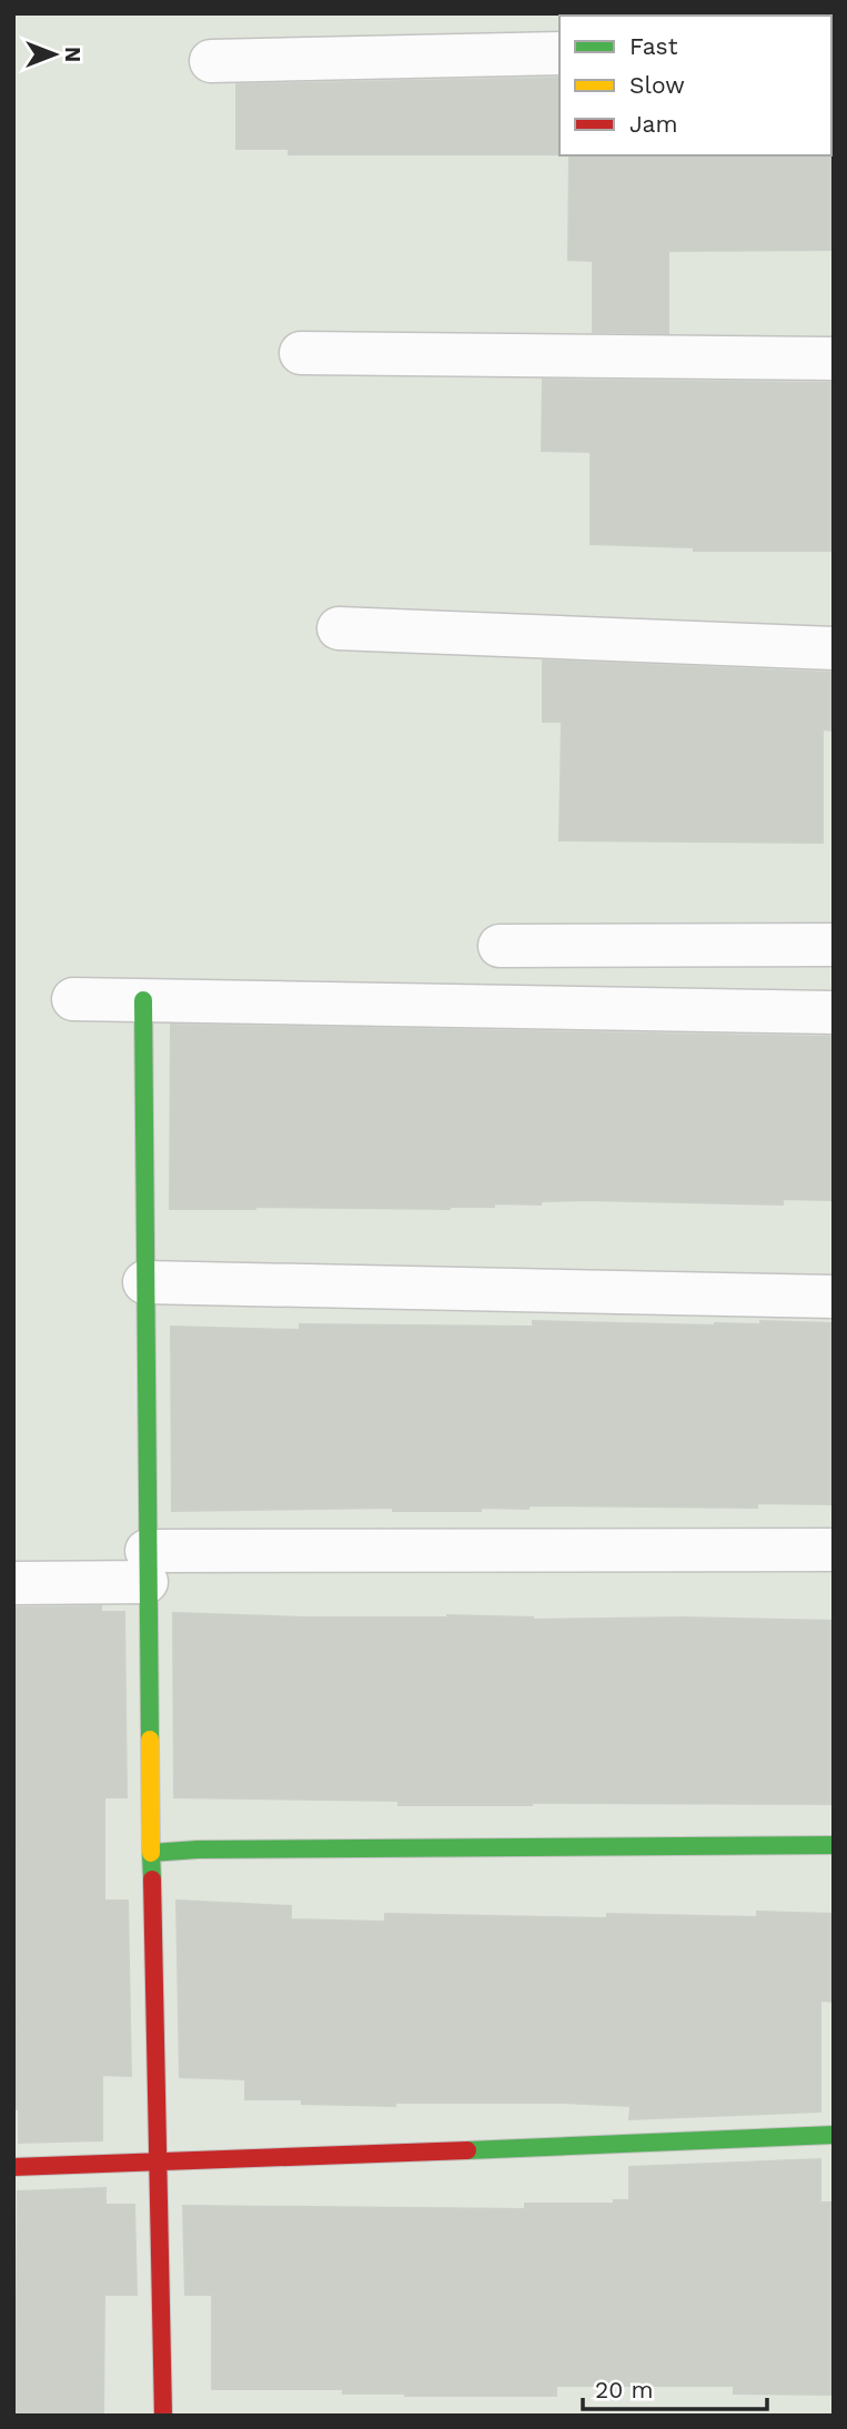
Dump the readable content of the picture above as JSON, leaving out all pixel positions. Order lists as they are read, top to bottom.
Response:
{
  "legend": ["Fast", "Slow", "Jam"],
  "scale_bar": "20 m",
  "north": "right"
}
